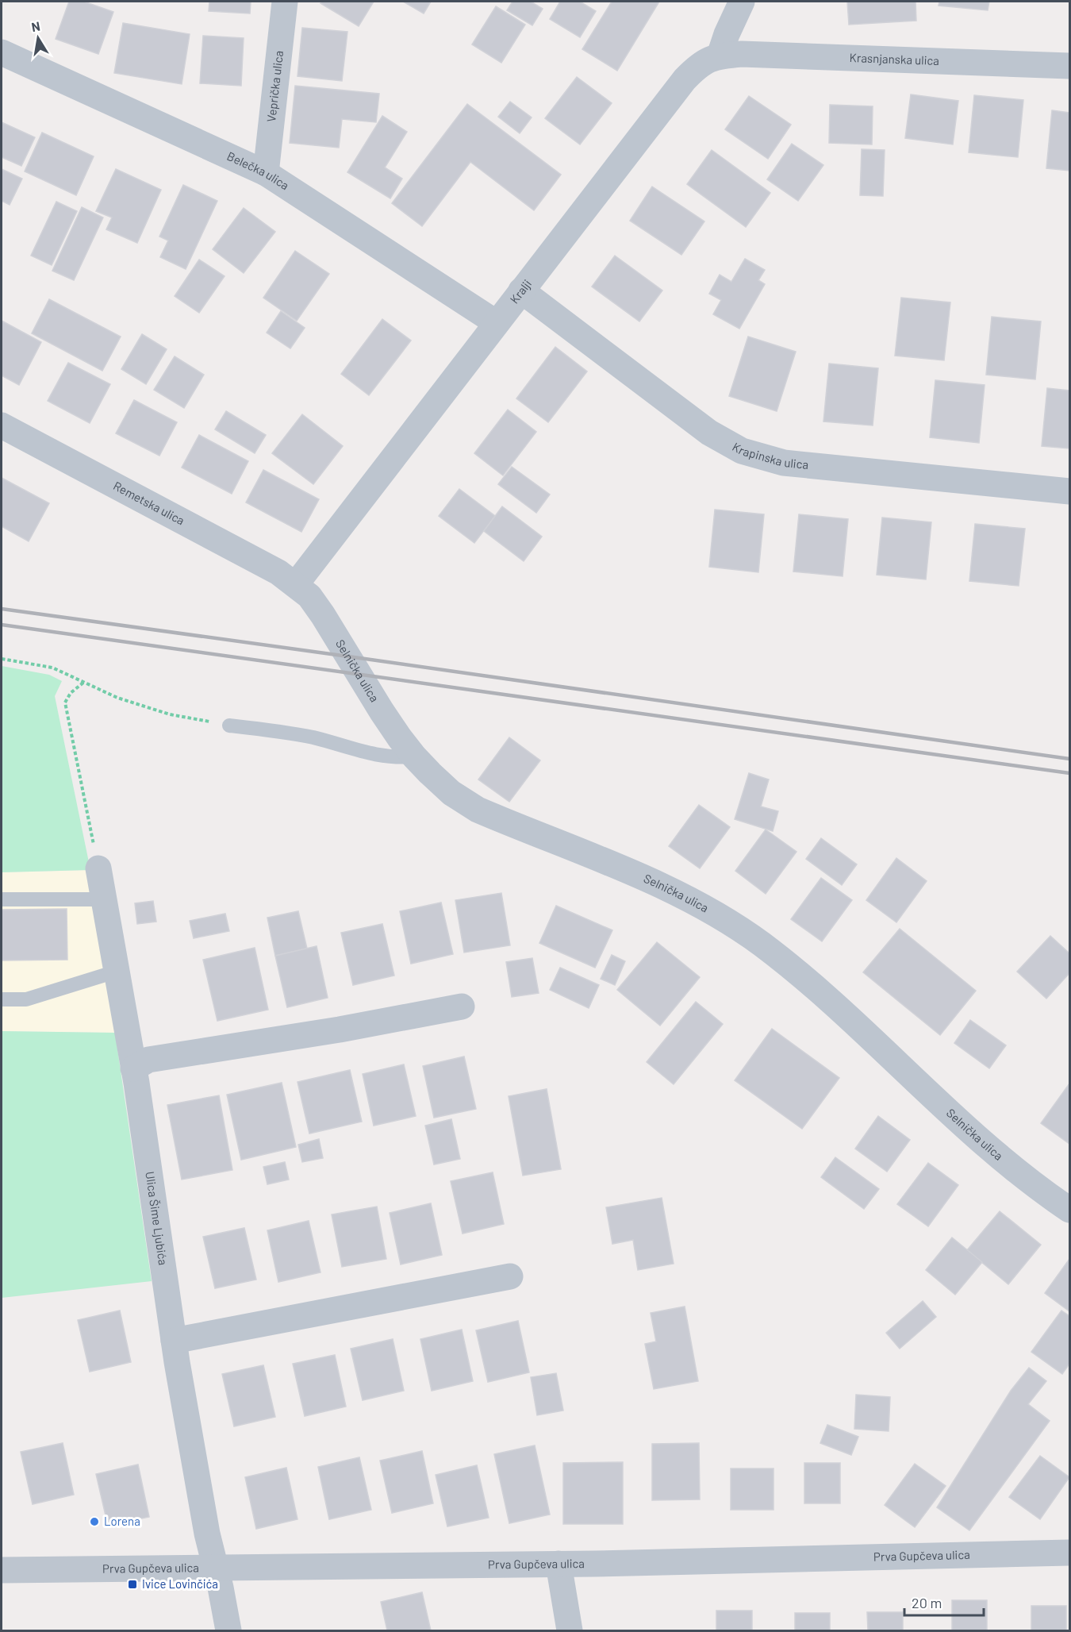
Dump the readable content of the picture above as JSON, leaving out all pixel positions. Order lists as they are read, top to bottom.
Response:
{
  "streets": {
    "street": [
      "Krasnjanska ulica",
      "Veprička ulica",
      "Belečka ulica",
      "Kralji",
      "Krapinska ulica",
      "Remetska ulica",
      "Selnička ulica",
      "Ulica Šime Ljubića",
      "Prva Gupčeva ulica"
    ]
  },
  "crossings": [
    ["Krasnjanska ulica", "Kralji"],
    ["Veprička ulica", "Belečka ulica"],
    ["Belečka ulica", "Kralji"],
    ["Kralji", "Krapinska ulica"],
    ["Kralji", "Remetska ulica"],
    ["Kralji", "Selnička ulica"],
    ["Remetska ulica", "Selnička ulica"],
    ["Ulica Šime Ljubića", "Prva Gupčeva ulica"]
  ],
  "places": {
    "other": ["Lorena"],
    "transit": ["Ivice Lovinčića"]
  },
  "scale_bar": "20 m",
  "north": "top"
}
